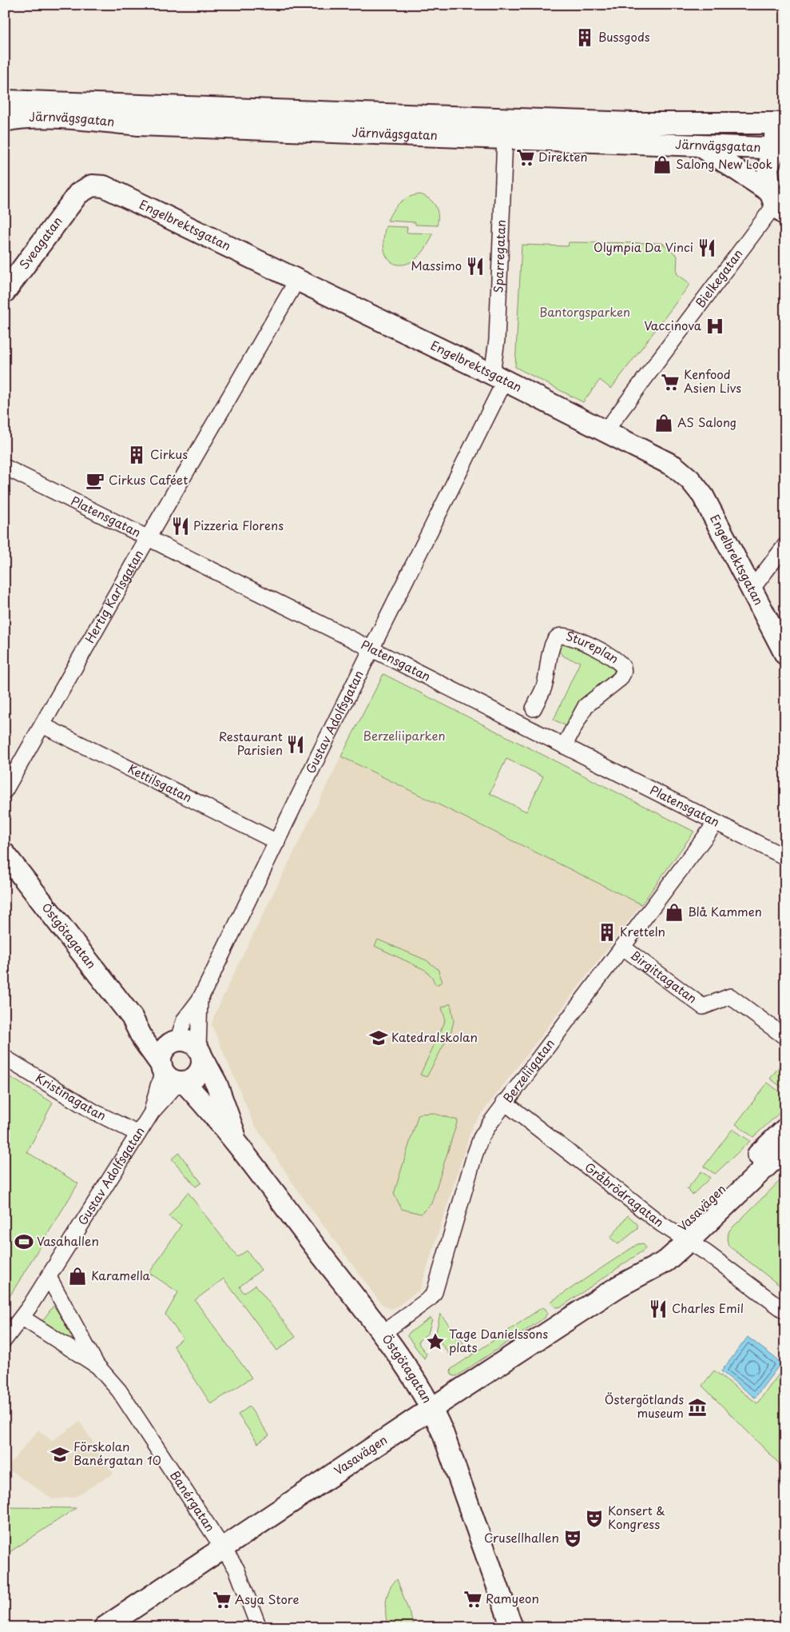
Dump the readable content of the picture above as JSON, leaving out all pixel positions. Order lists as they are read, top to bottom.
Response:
{
  "streets": {
    "main road": [
      "Järnvägsgatan",
      "Engelbrektsgatan",
      "Sveagatan",
      "Östgötagatan",
      "Vasavägen"
    ],
    "street": [
      "Sparregatan",
      "Bielkegatan",
      "Platensgatan",
      "Hertig Karlsgatan",
      "Stureplan",
      "Gustav Adolfsgatan",
      "Kettilsgatan",
      "Birgittagatan",
      "Berzeliigatan",
      "Kristinagatan",
      "Gråbrödragatan",
      "Banérgatan"
    ]
  },
  "crossings": [
    ["Järnvägsgatan", "Sparregatan"],
    ["Engelbrektsgatan", "Sveagatan"],
    ["Engelbrektsgatan", "Sparregatan"],
    ["Engelbrektsgatan", "Bielkegatan"],
    ["Engelbrektsgatan", "Hertig Karlsgatan"],
    ["Engelbrektsgatan", "Gustav Adolfsgatan"],
    ["Sparregatan", "Gustav Adolfsgatan"],
    ["Platensgatan", "Hertig Karlsgatan"],
    ["Platensgatan", "Stureplan"],
    ["Platensgatan", "Gustav Adolfsgatan"],
    ["Platensgatan", "Berzeliigatan"],
    ["Hertig Karlsgatan", "Kettilsgatan"],
    ["Gustav Adolfsgatan", "Kettilsgatan"],
    ["Gustav Adolfsgatan", "Östgötagatan"],
    ["Gustav Adolfsgatan", "Kristinagatan"],
    ["Gustav Adolfsgatan", "Banérgatan"],
    ["Östgötagatan", "Berzeliigatan"],
    ["Östgötagatan", "Vasavägen"],
    ["Birgittagatan", "Berzeliigatan"],
    ["Berzeliigatan", "Gråbrödragatan"],
    ["Gråbrödragatan", "Vasavägen"],
    ["Vasavägen", "Banérgatan"]
  ],
  "parks": ["Bantorgsparken", "Berzeliiparken"],
  "places": {
    "building": ["Bussgods", "Cirkus", "Kretteln"],
    "supermarket": [
      "Direkten",
      "Kenfood Asien Livs",
      "Ramyeon",
      "Asya Store"
    ],
    "shop": [
      "Salong New Look",
      "AS Salong",
      "Blå Kammen",
      "Karamella"
    ],
    "restaurant": [
      "Olympia Da Vinci",
      "Massimo",
      "Pizzeria Florens",
      "Restaurant Parisien",
      "Charles Emil"
    ],
    "hospital": ["Vaccinova"],
    "cafe": ["Cirkus Caféet"],
    "school or university": ["Katedralskolan", "Förskolan Banérgatan 10"],
    "sports": ["Vasahallen"],
    "place": ["Tage Danielssons plats"],
    "museum": ["Östergötlands museum"],
    "theatre": ["Konsert & Kongress", "Crusellhallen"]
  }
}
